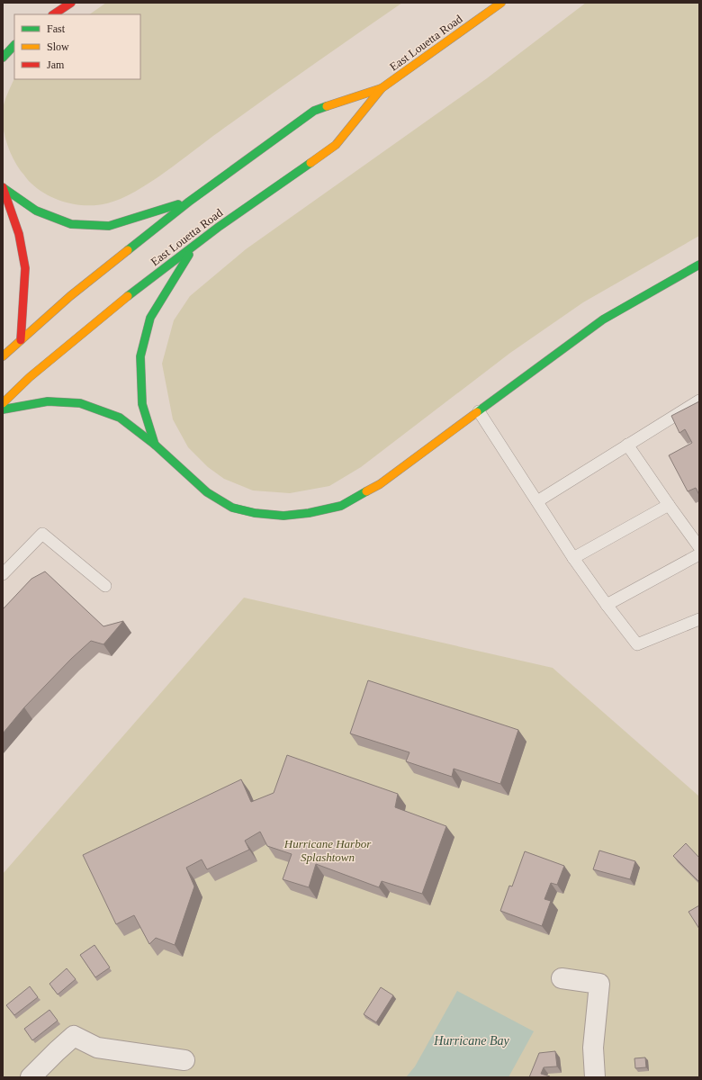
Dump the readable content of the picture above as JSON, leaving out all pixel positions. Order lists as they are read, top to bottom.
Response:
{
  "streets": {
    "main road": ["East Louetta Road"]
  },
  "water": ["Hurricane Bay"],
  "parks": ["Hurricane Harbor Splashtown"],
  "legend": ["Fast", "Slow", "Jam"]
}
